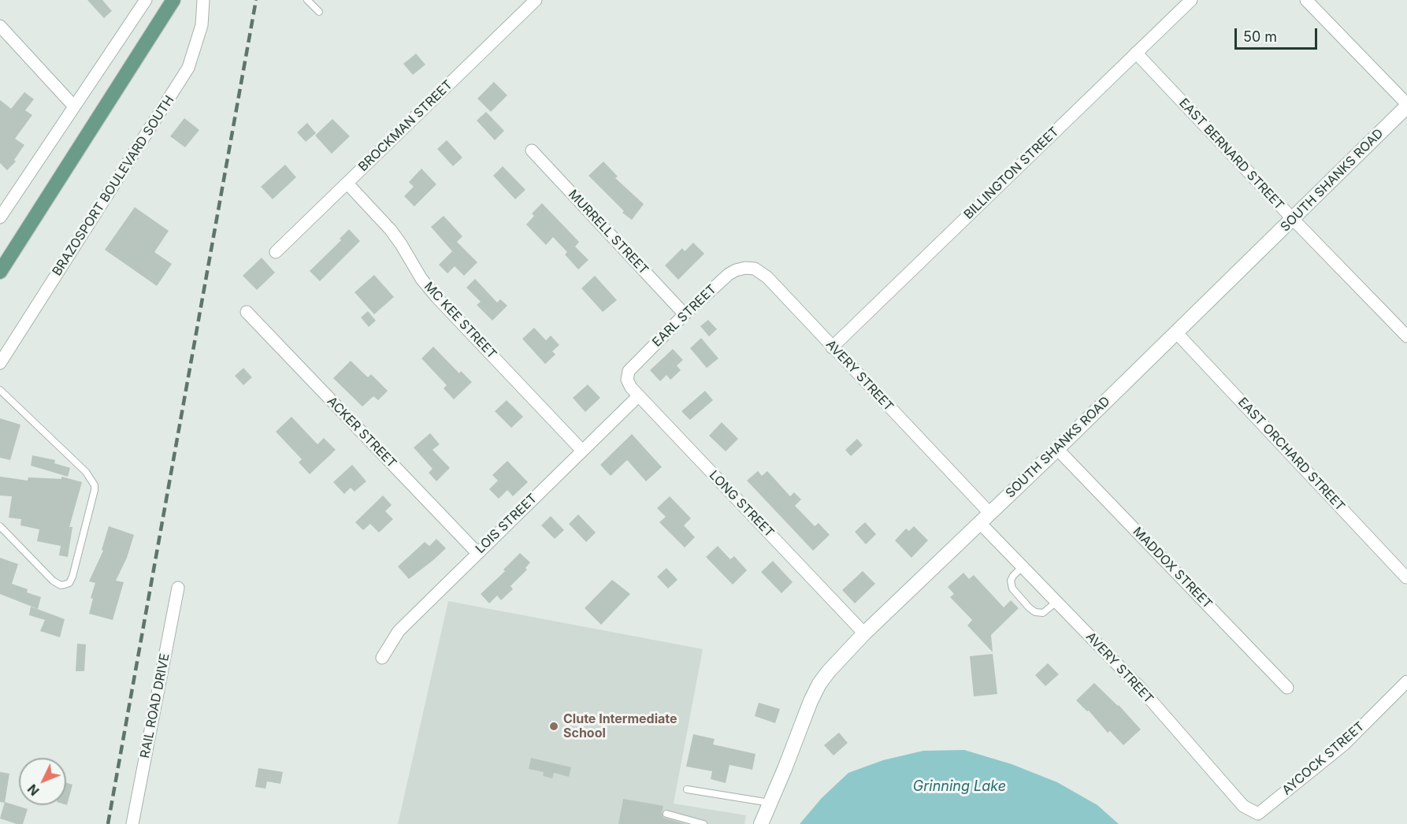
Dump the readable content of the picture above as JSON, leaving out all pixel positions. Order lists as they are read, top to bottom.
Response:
{
  "streets": {
    "street": [
      "BROCKMAN STREET",
      "EAST BERNARD STREET",
      "BILLINGTON STREET",
      "SOUTH SHANKS ROAD",
      "BRAZOSPORT BOULEVARD SOUTH",
      "MURRELL STREET",
      "EARL STREET",
      "MC KEE STREET",
      "AVERY STREET",
      "ACKER STREET",
      "EAST ORCHARD STREET",
      "LONG STREET",
      "LOIS STREET",
      "MADDOX STREET",
      "RAIL ROAD DRIVE",
      "AYCOCK STREET"
    ]
  },
  "crossings": [
    ["BROCKMAN STREET", "MC KEE STREET"],
    ["EAST BERNARD STREET", "BILLINGTON STREET"],
    ["EAST BERNARD STREET", "SOUTH SHANKS ROAD"],
    ["BILLINGTON STREET", "AVERY STREET"],
    ["SOUTH SHANKS ROAD", "AVERY STREET"],
    ["SOUTH SHANKS ROAD", "EAST ORCHARD STREET"],
    ["SOUTH SHANKS ROAD", "LONG STREET"],
    ["SOUTH SHANKS ROAD", "MADDOX STREET"],
    ["MURRELL STREET", "EARL STREET"],
    ["EARL STREET", "AVERY STREET"],
    ["EARL STREET", "LONG STREET"],
    ["MC KEE STREET", "LOIS STREET"],
    ["AVERY STREET", "AYCOCK STREET"],
    ["ACKER STREET", "LOIS STREET"],
    ["LONG STREET", "LOIS STREET"]
  ],
  "water": ["Grinning Lake"],
  "places": ["Clute Intermediate School"],
  "scale_bar": "50 m",
  "north": "bottom left"
}
